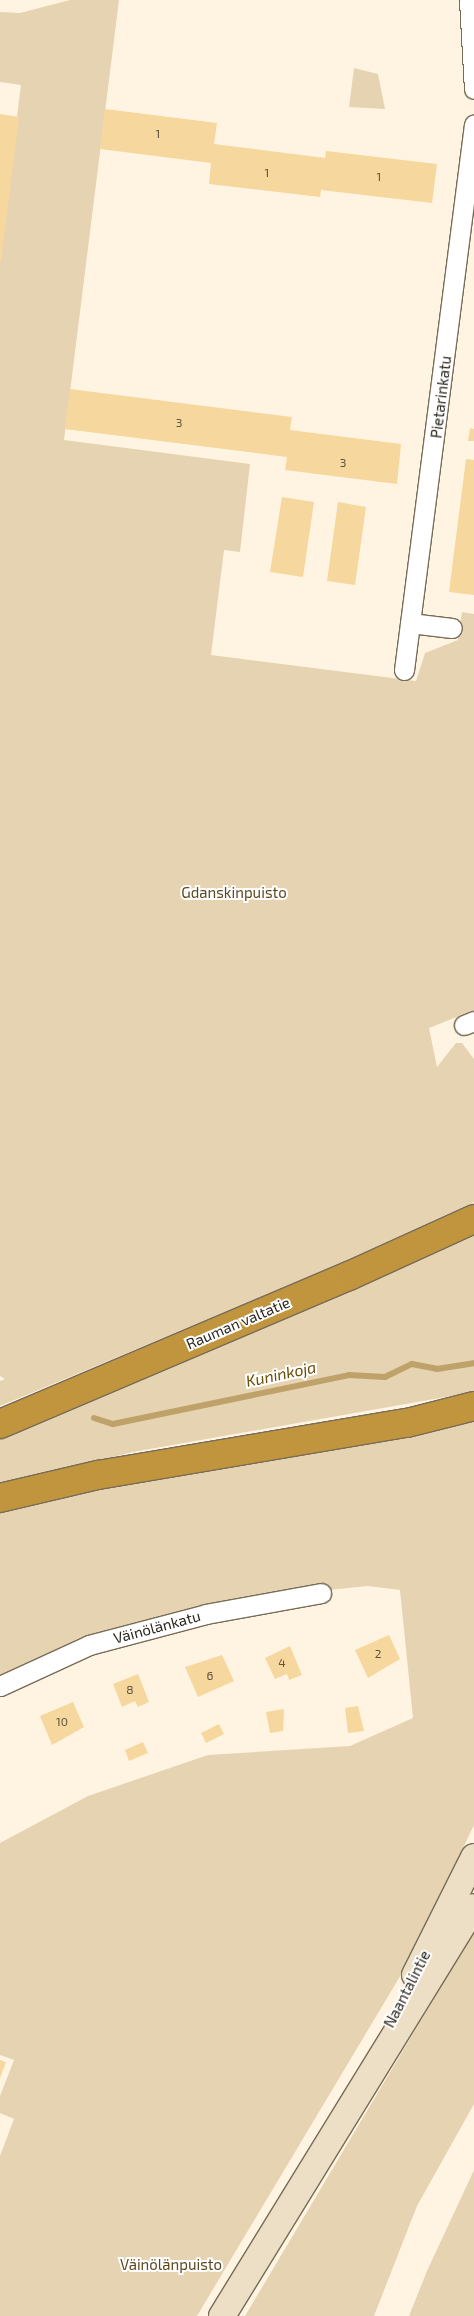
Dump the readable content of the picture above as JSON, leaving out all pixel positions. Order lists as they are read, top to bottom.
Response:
{
  "streets": {
    "highway": ["Rauman valtatie"],
    "main road": ["Naantalintie"],
    "street": ["Pietarinkatu", "Väinölänkatu"]
  },
  "water": ["Kuninkoja"],
  "parks": ["Gdanskinpuisto", "Väinölänpuisto"],
  "house_numbers": [
    "1",
    "1",
    "1",
    "3",
    "3",
    "2",
    "4",
    "6",
    "8",
    "10"
  ]
}
